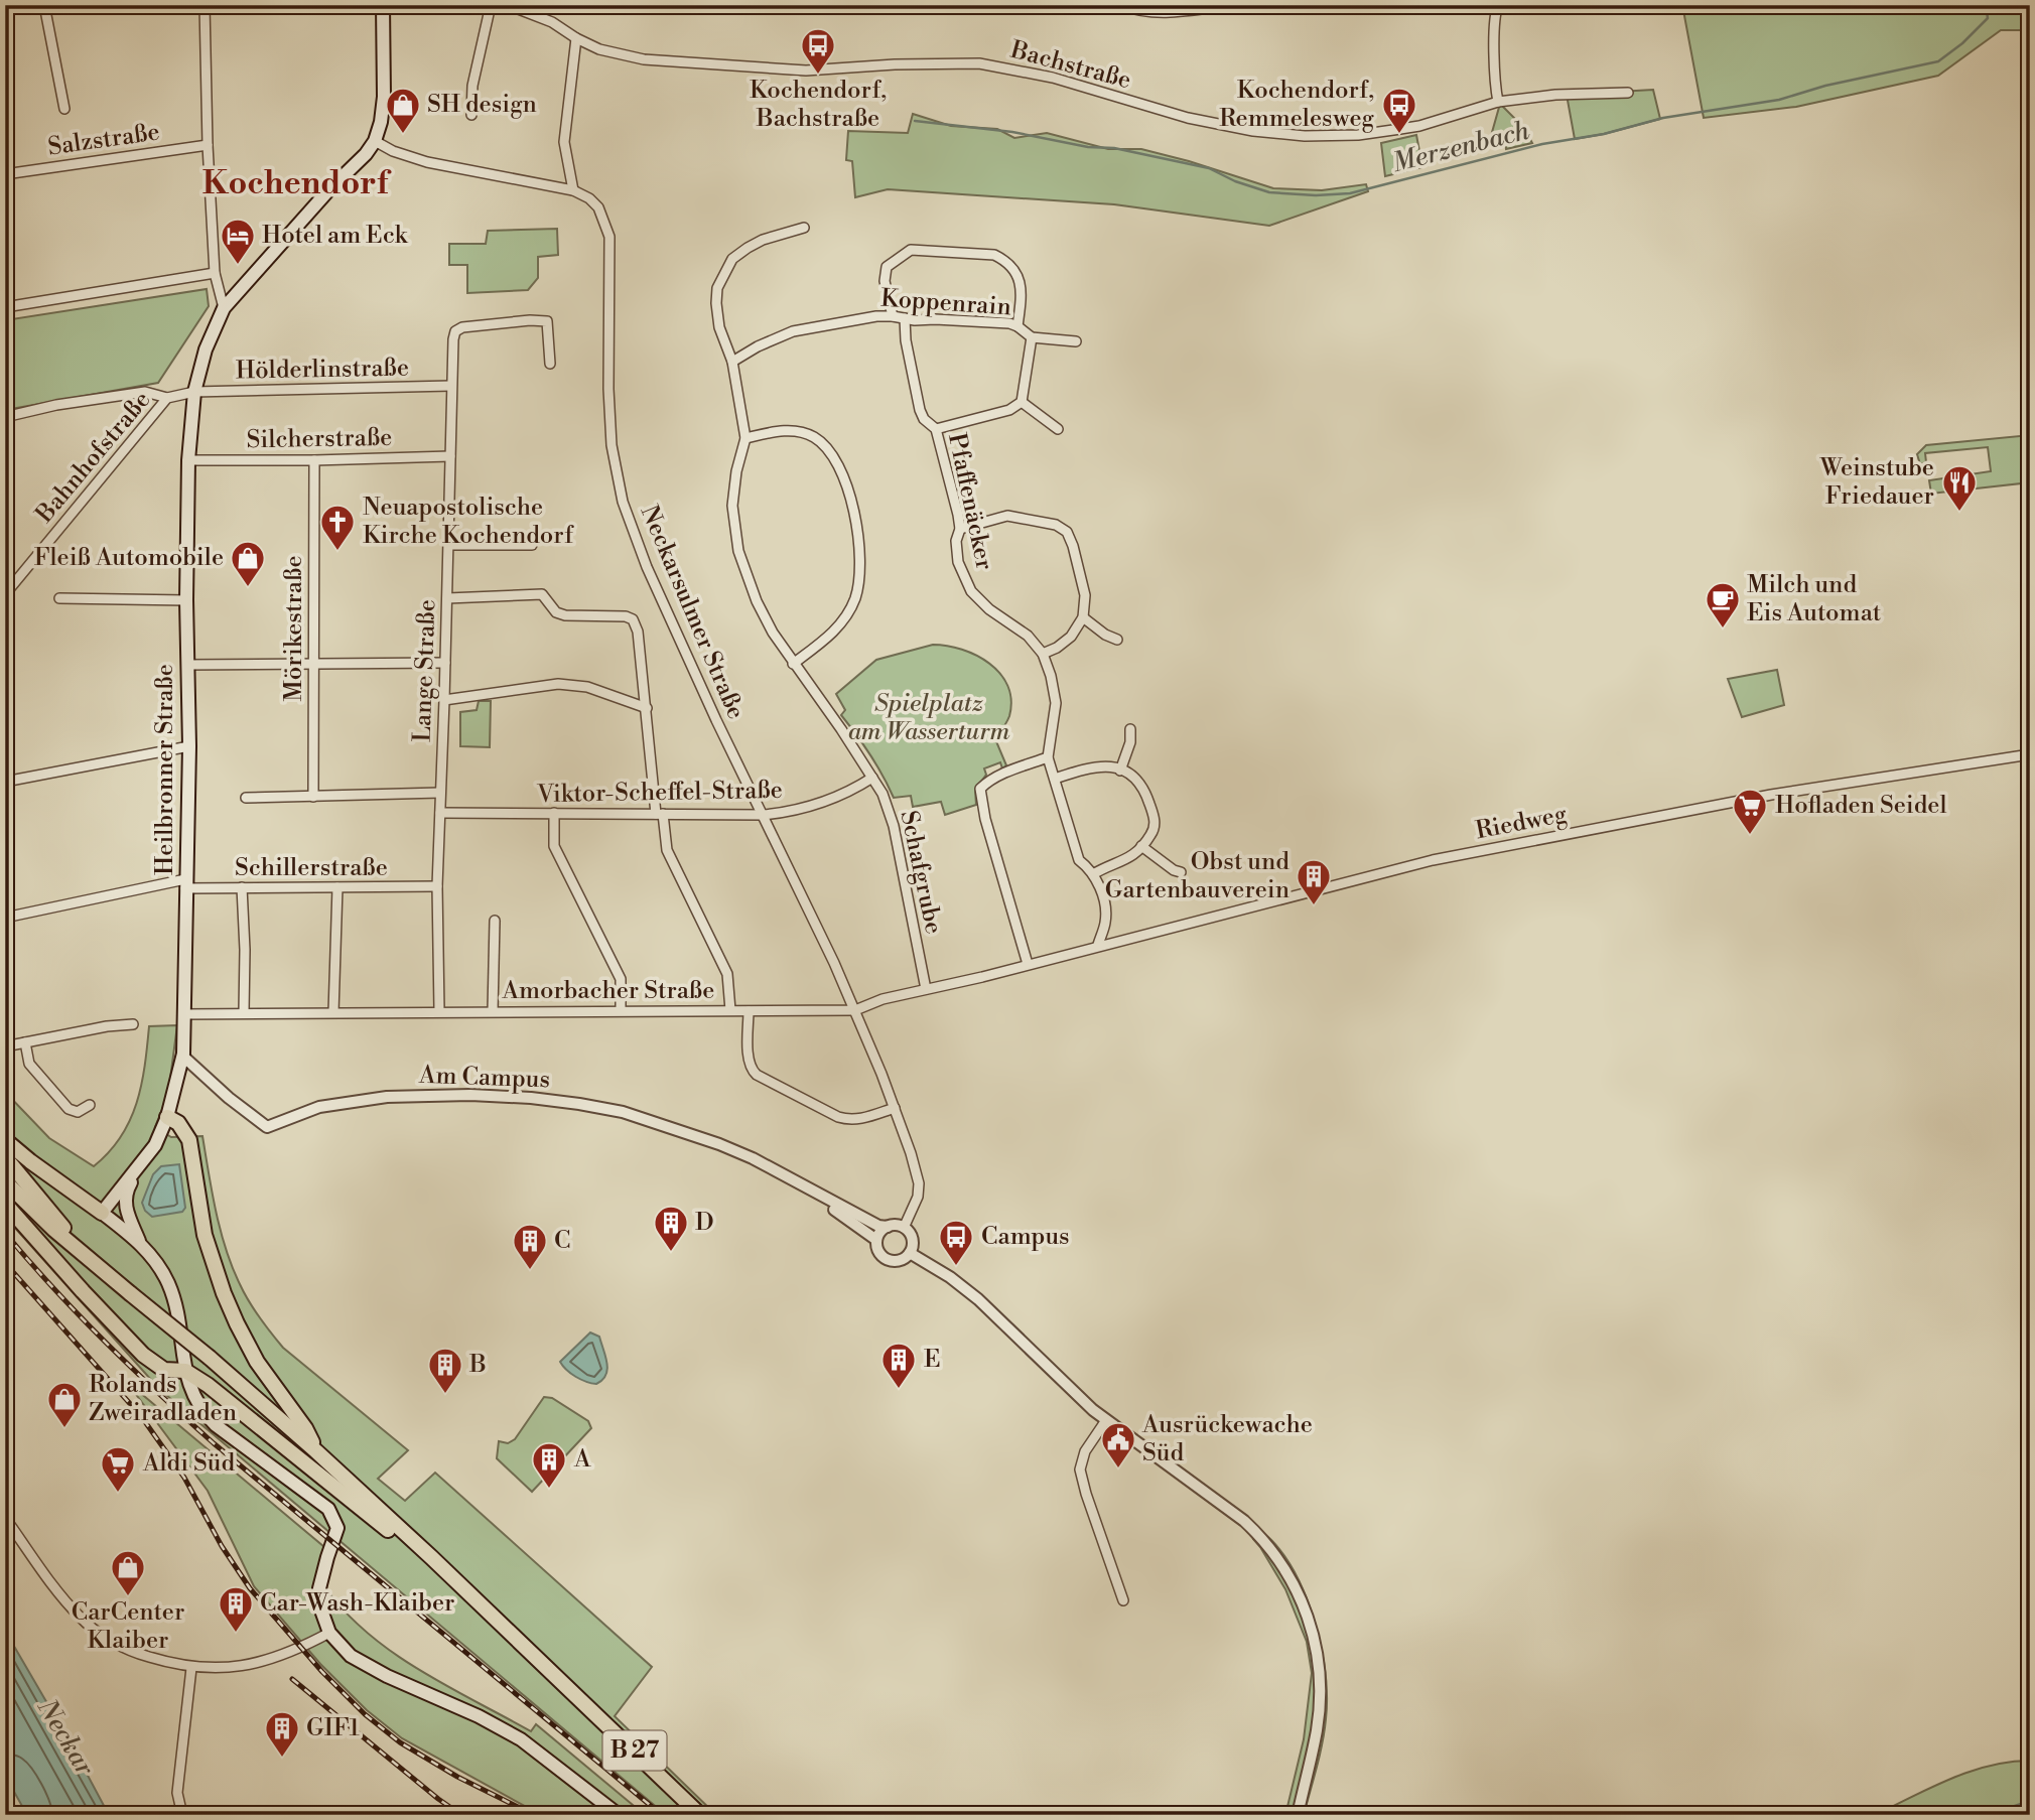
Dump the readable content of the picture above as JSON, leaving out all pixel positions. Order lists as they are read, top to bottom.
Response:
{
  "streets": {
    "highway": ["B 27"],
    "main road": ["Heilbronner Straße"],
    "street": [
      "Bachstraße",
      "Salzstraße",
      "Koppenrain",
      "Hölderlinstraße",
      "Silcherstraße",
      "Bahnhofstraße",
      "Pfaffenäcker",
      "Neckarsulmer Straße",
      "Mörikestraße",
      "Lange Straße",
      "Viktor-Scheffel-Straße",
      "Riedweg",
      "Schillerstraße",
      "Schafgrube",
      "Amorbacher Straße",
      "Am Campus"
    ]
  },
  "crossings": [
    ["Koppenrain", "Pfaffenäcker"],
    ["Koppenrain", "Schafgrube"],
    ["Hölderlinstraße", "Bahnhofstraße"],
    ["Hölderlinstraße", "Lange Straße"],
    ["Hölderlinstraße", "Heilbronner Straße"],
    ["Silcherstraße", "Mörikestraße"],
    ["Silcherstraße", "Lange Straße"],
    ["Silcherstraße", "Heilbronner Straße"],
    ["Bahnhofstraße", "Heilbronner Straße"],
    ["Pfaffenäcker", "Riedweg"],
    ["Neckarsulmer Straße", "Heilbronner Straße"],
    ["Neckarsulmer Straße", "Viktor-Scheffel-Straße"],
    ["Neckarsulmer Straße", "Amorbacher Straße"],
    ["Neckarsulmer Straße", "Am Campus"],
    ["Lange Straße", "Viktor-Scheffel-Straße"],
    ["Lange Straße", "Schillerstraße"],
    ["Lange Straße", "Amorbacher Straße"],
    ["Heilbronner Straße", "Schillerstraße"],
    ["Heilbronner Straße", "Amorbacher Straße"],
    ["Heilbronner Straße", "Am Campus"],
    ["Viktor-Scheffel-Straße", "Schafgrube"],
    ["Riedweg", "Amorbacher Straße"],
    ["Schafgrube", "Amorbacher Straße"]
  ],
  "districts": ["Kochendorf"],
  "water": ["Merzenbach", "Neckar"],
  "parks": ["Spielplatz am Wasserturm"],
  "places": {
    "bus stop": ["Kochendorf, Bachstraße", "Kochendorf, Remmelesweg", "Campus"],
    "shop": [
      "SH design",
      "Fleiß Automobile",
      "Rolands Zweiradladen",
      "CarCenter Klaiber"
    ],
    "hotel": ["Hotel am Eck"],
    "restaurant": ["Weinstube Friedauer"],
    "church": ["Neuapostolische Kirche Kochendorf"],
    "cafe": ["Milch und Eis Automat"],
    "supermarket": ["Hofladen Seidel", "Aldi Süd"],
    "building": [
      "Obst und Gartenbauverein",
      "D",
      "C",
      "E",
      "B",
      "A",
      "Car-Wash-Klaiber",
      "GIF1"
    ],
    "public building": ["Ausrückewache Süd"]
  }
}
